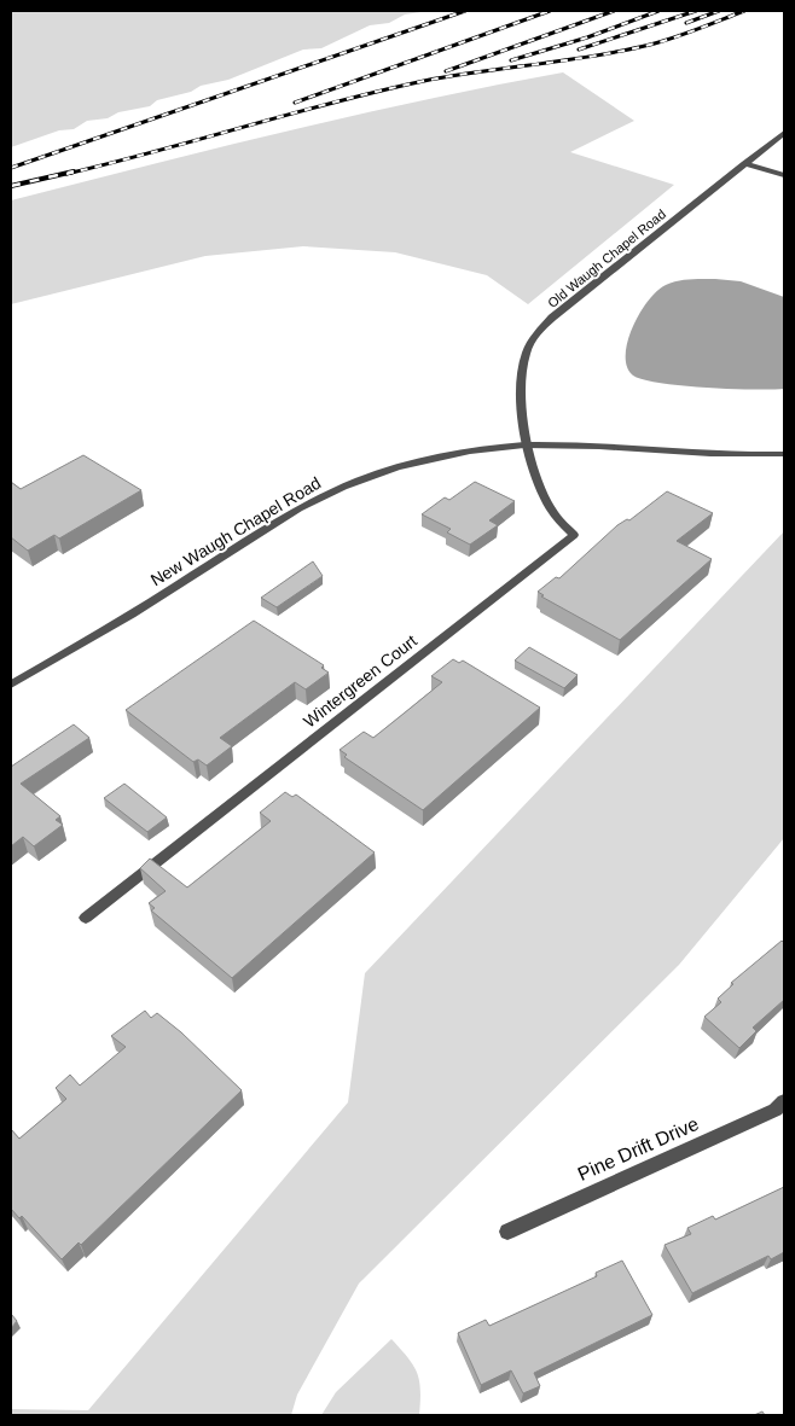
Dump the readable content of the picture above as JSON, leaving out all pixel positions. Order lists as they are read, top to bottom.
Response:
{
  "streets": {
    "street": [
      "Old Waugh Chapel Road",
      "New Waugh Chapel Road",
      "Wintergreen Court",
      "Pine Drift Drive"
    ]
  },
  "crossings": [
    ["Old Waugh Chapel Road", "New Waugh Chapel Road"],
    ["Old Waugh Chapel Road", "Wintergreen Court"],
    ["New Waugh Chapel Road", "Wintergreen Court"]
  ]
}
